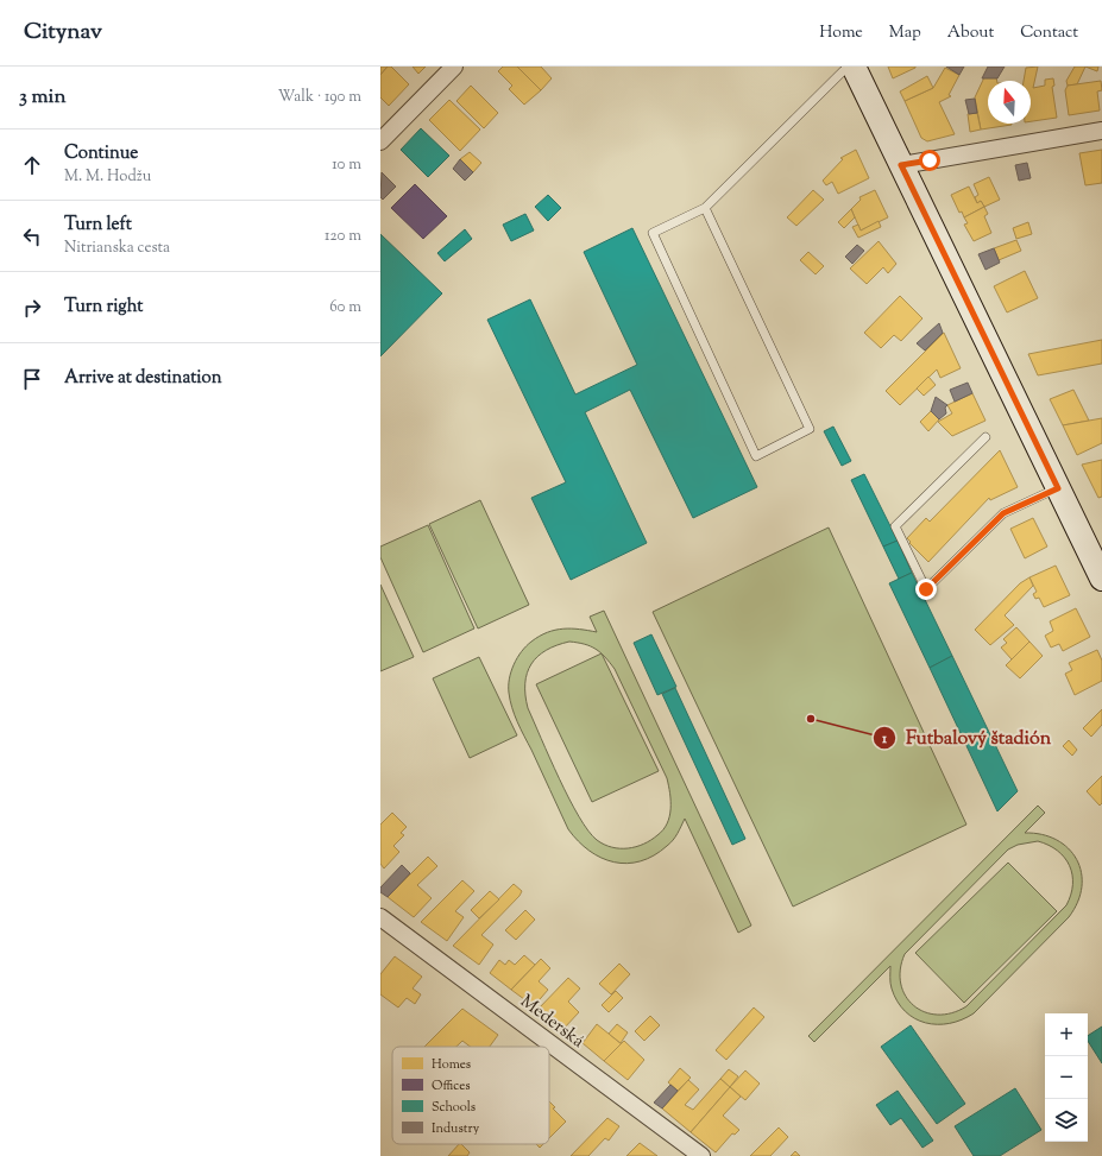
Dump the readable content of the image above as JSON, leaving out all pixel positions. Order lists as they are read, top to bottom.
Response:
{
  "streets": {
    "street": ["Mederská"]
  },
  "places": ["Futbalový štadión"],
  "legend": [
    "Homes",
    "Offices",
    "Schools",
    "Industry"
  ],
  "north": "top",
  "page": {
    "header": "Citynav",
    "nav": [
      "Home",
      "Map",
      "About",
      "Contact"
    ],
    "heading": ["3 min", "Walk · 190 m"],
    "list": [
      ["Continue", "M. M. Hodžu", "10 m"],
      ["Turn left", "Nitrianska cesta", "120 m"],
      ["Turn right", "60 m"],
      "Arrive at destination"
    ],
    "map_buttons": ["+", "−"]
  }
}
